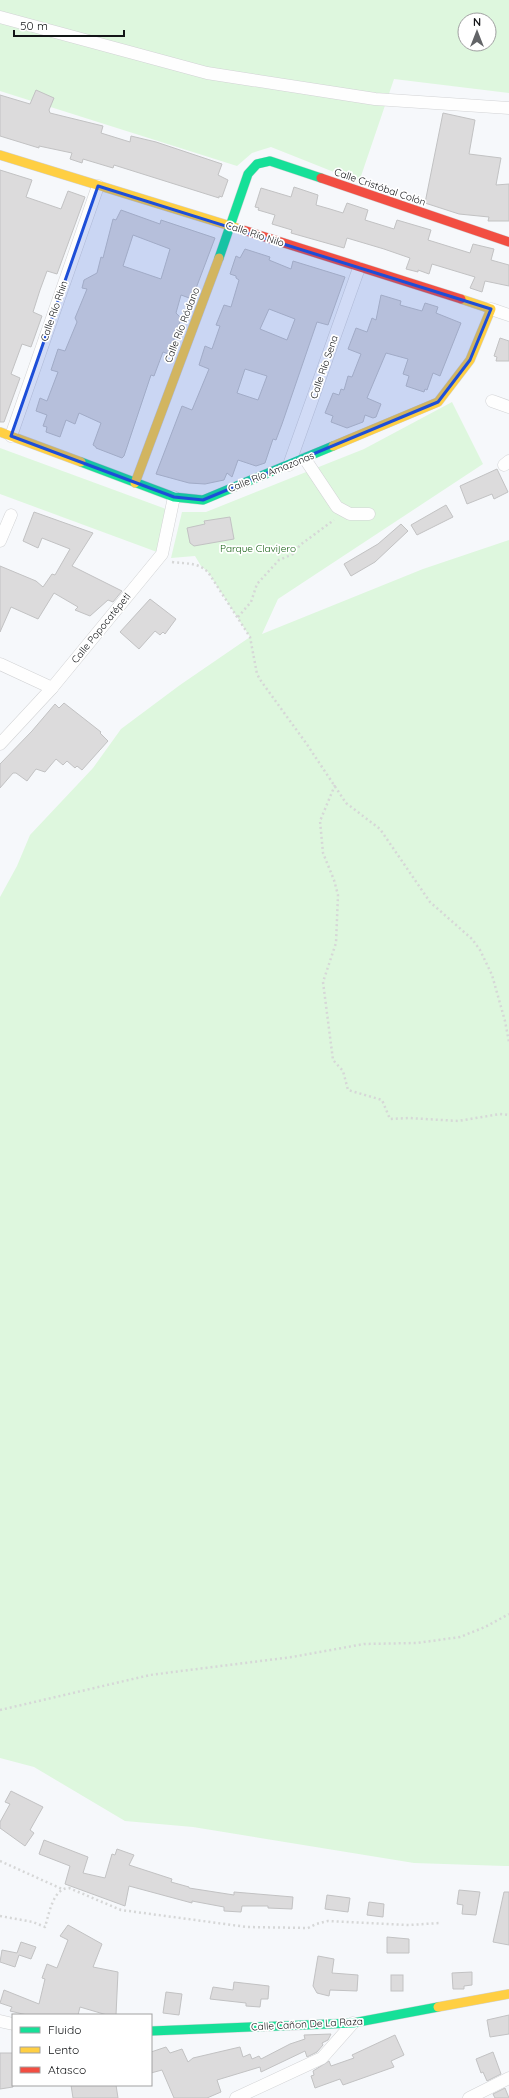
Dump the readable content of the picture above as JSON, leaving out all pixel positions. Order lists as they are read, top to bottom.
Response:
{
  "streets": {
    "street": [
      "Calle Cristóbal Colón",
      "Calle Río Nilo",
      "Calle Río Rhin",
      "Calle Río Ródano",
      "Calle Río Sena",
      "Calle Río Amazonas",
      "Calle Popocatépetl",
      "Calle Cañon De La Raza"
    ]
  },
  "crossings": [
    ["Calle Cristóbal Colón", "Calle Río Ródano"],
    ["Calle Río Nilo", "Calle Río Rhin"],
    ["Calle Río Nilo", "Calle Río Ródano"],
    ["Calle Río Nilo", "Calle Río Sena"],
    ["Calle Río Nilo", "Calle Río Amazonas"],
    ["Calle Río Rhin", "Calle Río Amazonas"],
    ["Calle Río Ródano", "Calle Río Amazonas"],
    ["Calle Río Sena", "Calle Río Amazonas"],
    ["Calle Río Amazonas", "Calle Popocatépetl"]
  ],
  "parks": ["Parque Clavijero"],
  "legend": ["Fluido", "Lento", "Atasco"],
  "scale_bar": "50 m",
  "north": "top"
}
